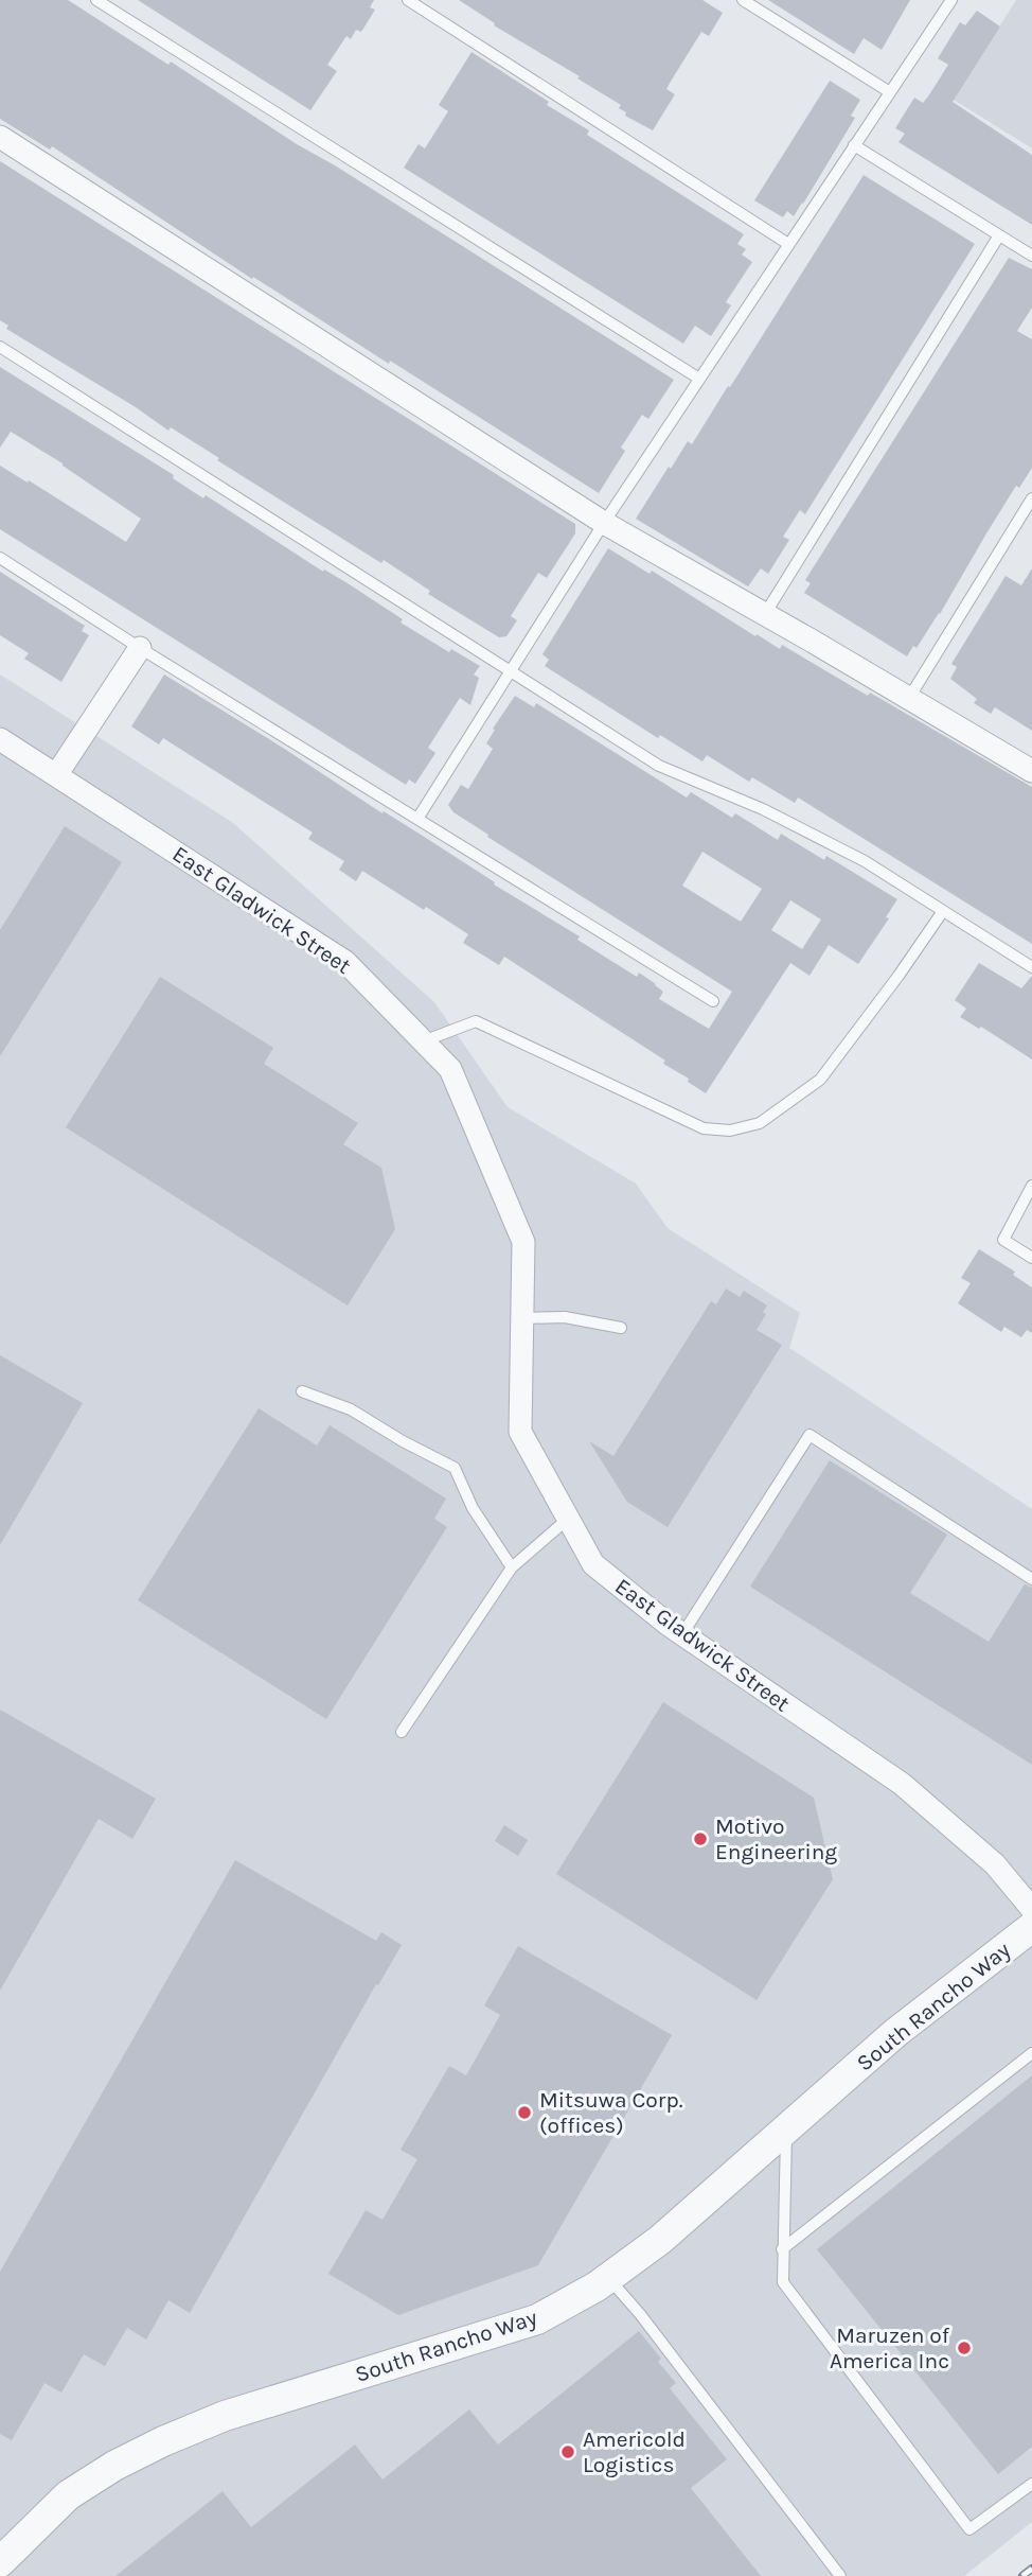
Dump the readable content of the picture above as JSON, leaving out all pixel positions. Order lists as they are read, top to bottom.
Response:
{
  "streets": {
    "street": ["East Gladwick Street", "South Rancho Way"]
  },
  "places": [
    "Motivo Engineering",
    "Mitsuwa Corp. (offices)",
    "Maruzen of America Inc",
    "Americold Logistics"
  ]
}
